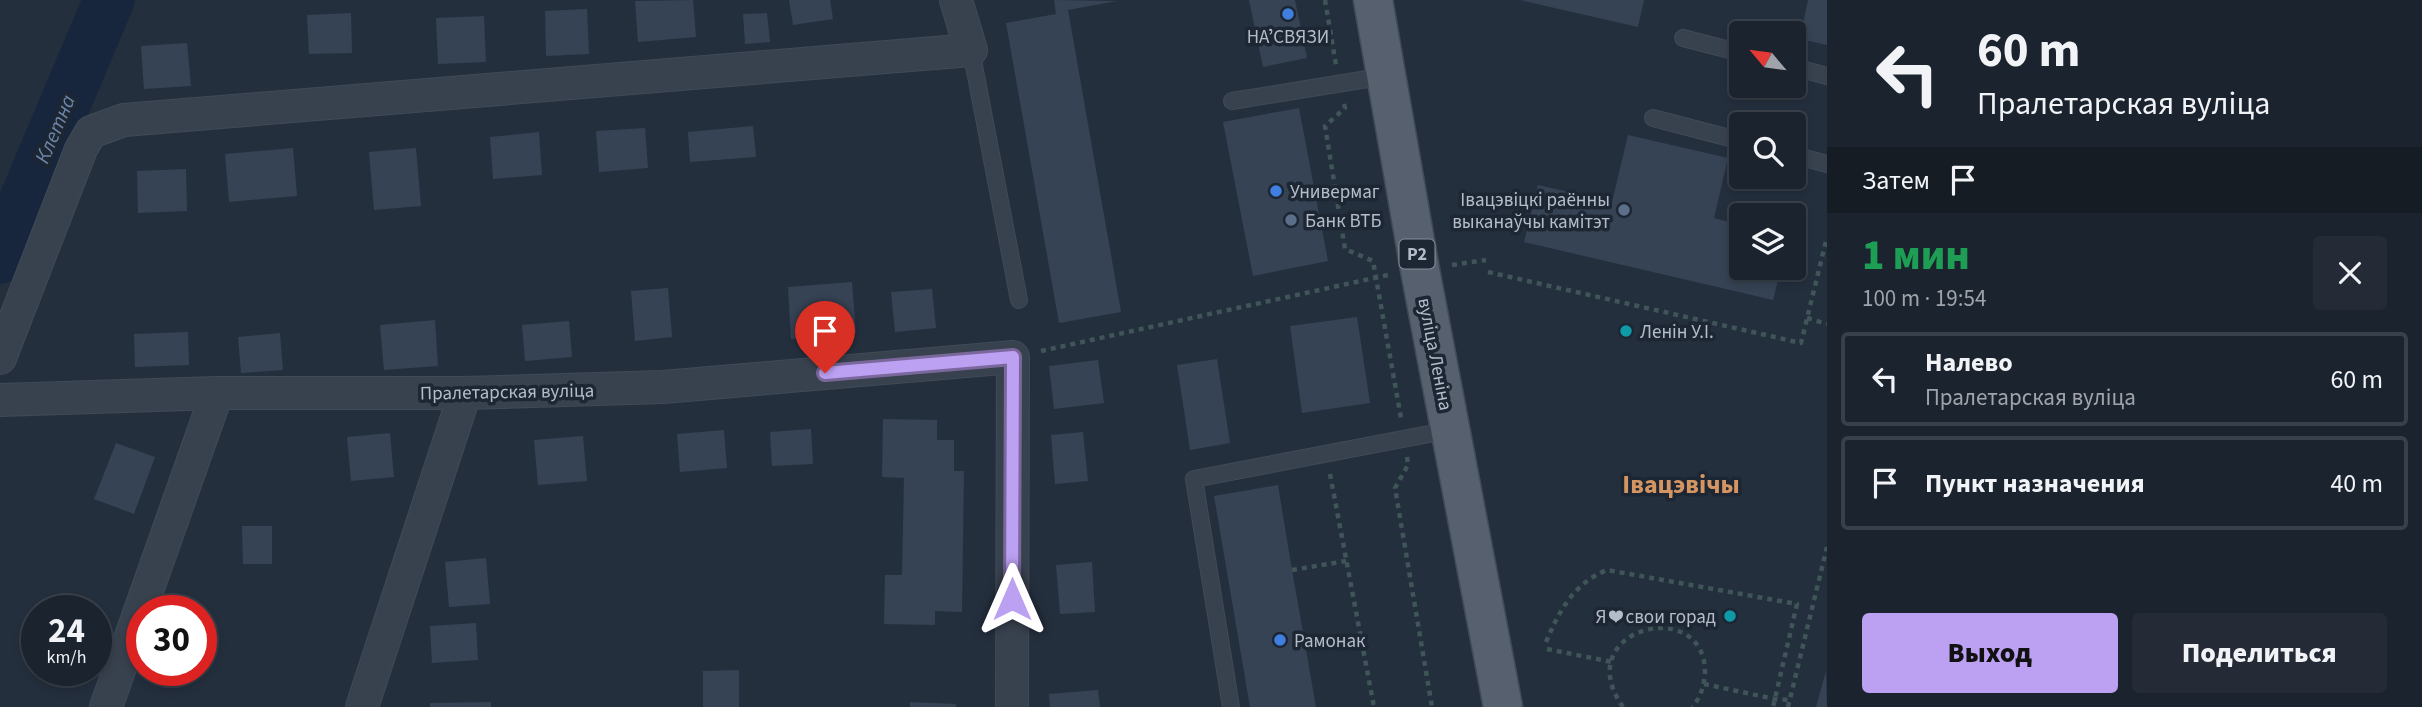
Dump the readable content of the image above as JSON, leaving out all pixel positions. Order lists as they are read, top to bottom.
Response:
{
  "streets": {
    "main road": ["Р2", "вуліца Леніна"],
    "street": ["Пралетарская вуліца"]
  },
  "districts": ["Івацэвічы"],
  "water": ["Клетна"],
  "places": [
    "НАʼСВЯЗИ",
    "Универмаг",
    "Івацэвіцкі раённы выканаўчы камітэт",
    "Банк ВТБ",
    "Ленін У.І.",
    "Я ❤ свои горад",
    "Рамонак"
  ],
  "north": "top left",
  "page": {
    "turn": ["60 m", "Пралетарская вуліца"],
    "then": "Затем",
    "heading": ["1 мин", "100 m · 19:54"],
    "list": [
      {
        "name": "Налево",
        "note": "Пралетарская вуліца",
        "value": "60 m"
      },
      {
        "name": "Пункт назначения",
        "value": "40 m"
      }
    ],
    "speed": "24 km/h",
    "limit": "30",
    "buttons": ["Выход", "Поделиться"]
  }
}
